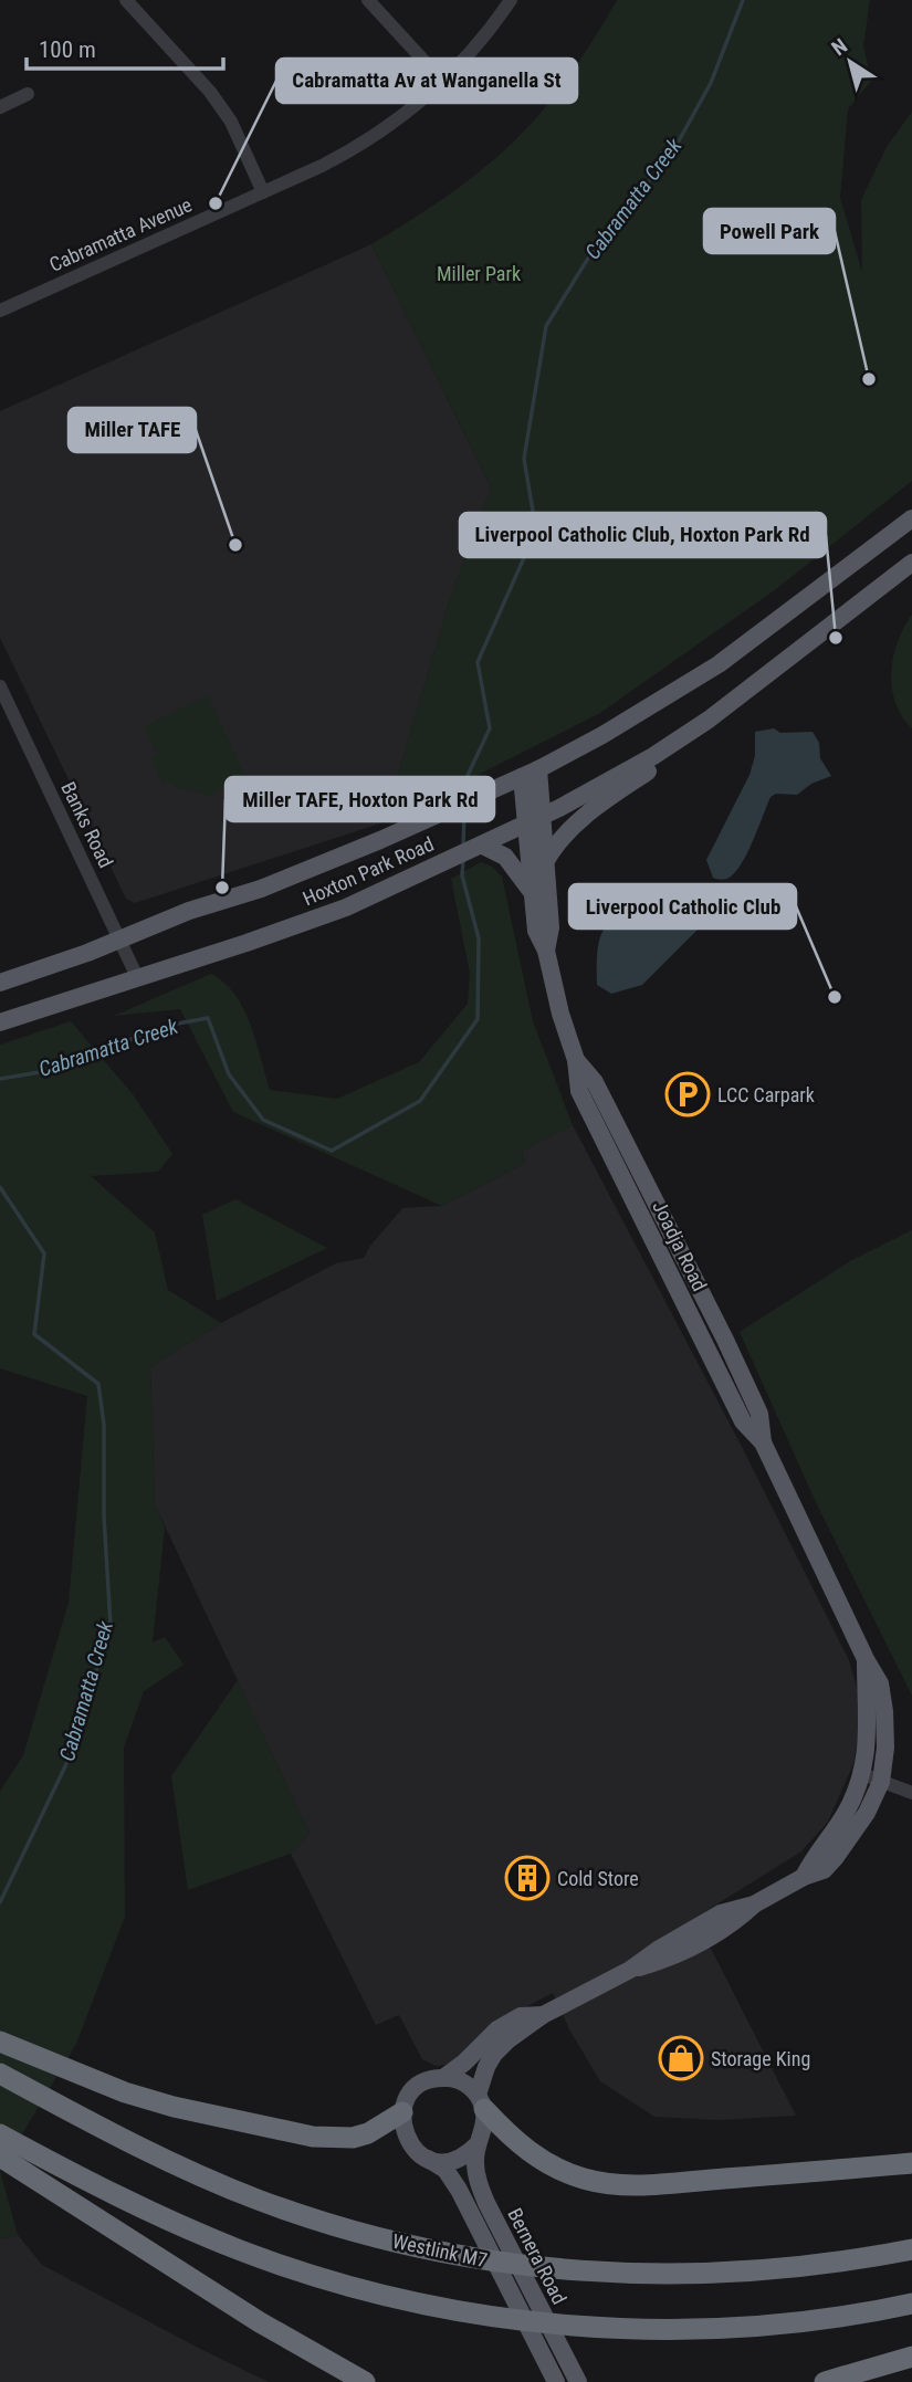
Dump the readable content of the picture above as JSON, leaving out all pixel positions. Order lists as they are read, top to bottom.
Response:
{
  "streets": {
    "highway": ["Westlink M7"],
    "main road": ["Hoxton Park Road", "Joadja Road", "Bernera Road"],
    "street": ["Cabramatta Avenue", "Banks Road"]
  },
  "crossings": [
    ["Banks Road", "Hoxton Park Road"],
    ["Hoxton Park Road", "Joadja Road"]
  ],
  "water": ["Cabramatta Creek"],
  "parks": ["Miller Park"],
  "places": {
    "other": [
      "Cabramatta Av at Wanganella St",
      "Powell Park",
      "Miller TAFE",
      "Liverpool Catholic Club, Hoxton Park Rd",
      "Miller TAFE, Hoxton Park Rd",
      "Liverpool Catholic Club"
    ],
    "parking": ["LCC Carpark"],
    "building": ["Cold Store"],
    "shop": ["Storage King"]
  },
  "scale_bar": "100 m",
  "north": "top left"
}
